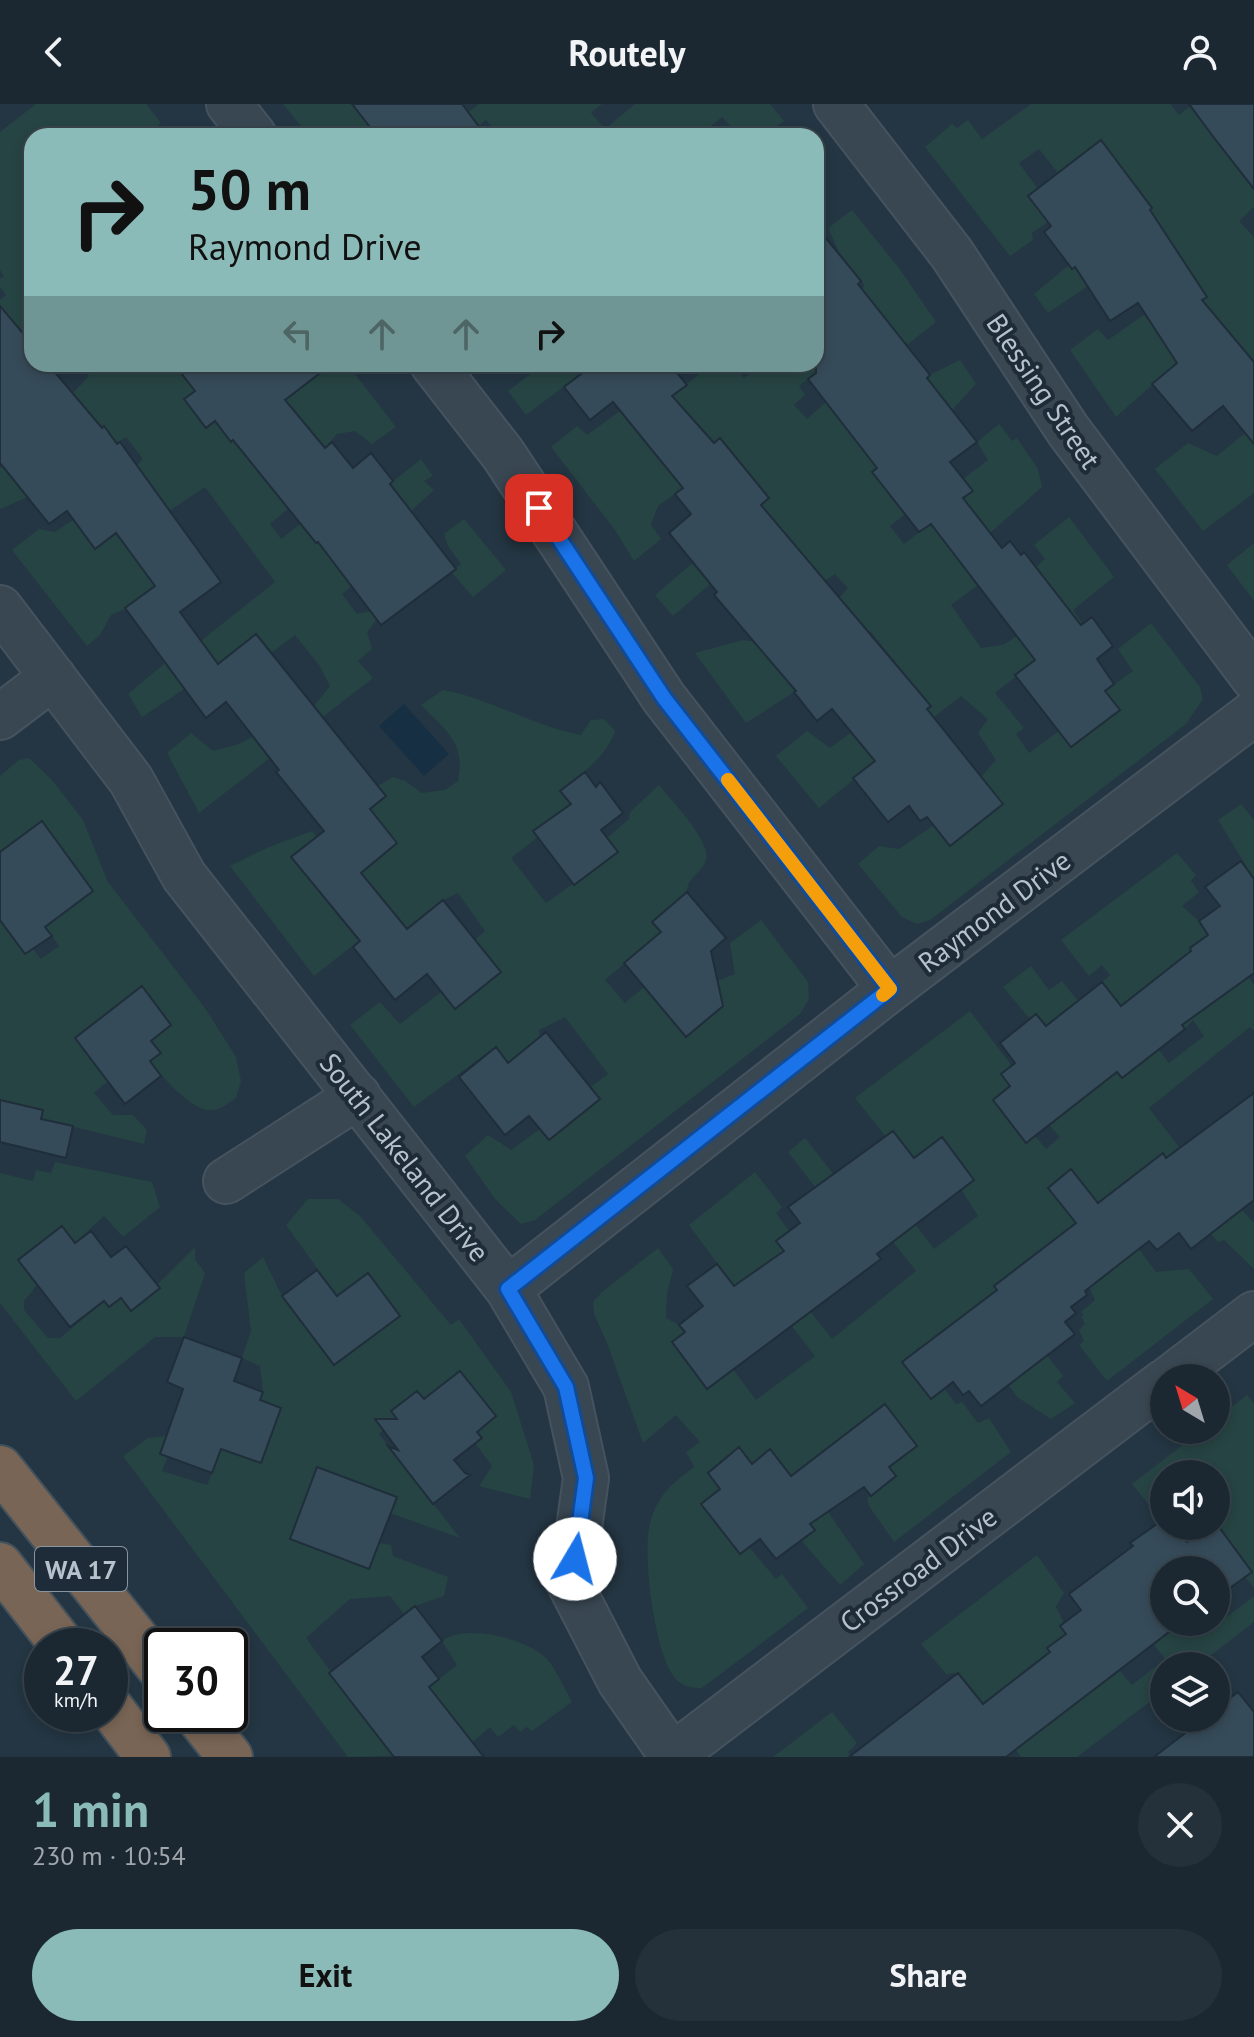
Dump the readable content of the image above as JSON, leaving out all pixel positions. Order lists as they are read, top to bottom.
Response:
{
  "streets": {
    "highway": ["WA 17"],
    "street": [
      "Blessing Street",
      "Raymond Drive",
      "South Lakeland Drive",
      "Crossroad Drive"
    ]
  },
  "crossings": [
    ["Raymond Drive", "South Lakeland Drive"],
    ["South Lakeland Drive", "Crossroad Drive"]
  ],
  "north": "top left",
  "page": {
    "header": "Routely",
    "turn": ["50 m", "Raymond Drive"],
    "speed": "27 km/h",
    "limit": "30",
    "heading": ["1 min", "230 m · 10:54"],
    "buttons": ["Exit", "Share"]
  }
}
